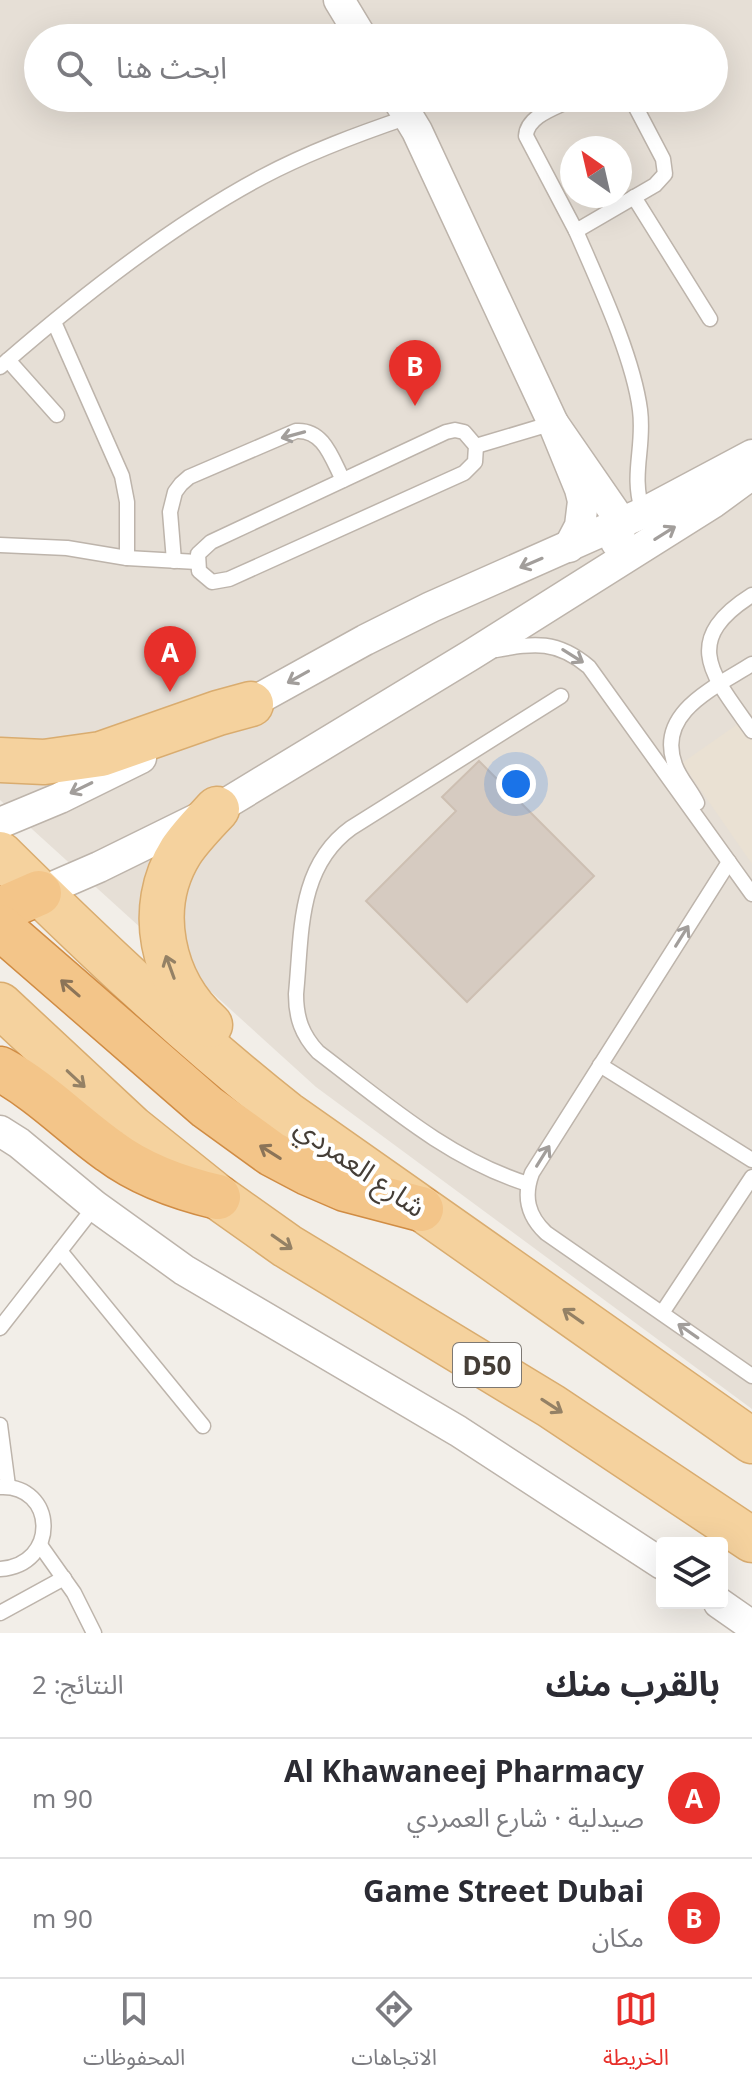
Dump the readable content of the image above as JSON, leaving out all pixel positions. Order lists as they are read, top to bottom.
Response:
{
  "streets": {
    "main road": ["شارع العمردي", "D50"]
  },
  "north": "top left",
  "page": {
    "search": "ابحث هنا",
    "pins": ["B", "A"],
    "heading": ["بالقرب منك", "النتائج: 2"],
    "list": [
      {
        "mark": "A",
        "name": "Al Khawaneej Pharmacy",
        "note": "صيدلية · شارع العمردي",
        "value": "90 m"
      },
      {
        "mark": "B",
        "name": "Game Street Dubai",
        "note": "مكان",
        "value": "90 m"
      }
    ],
    "nav": ["الخريطة", "الاتجاهات", "المحفوظات"]
  }
}
